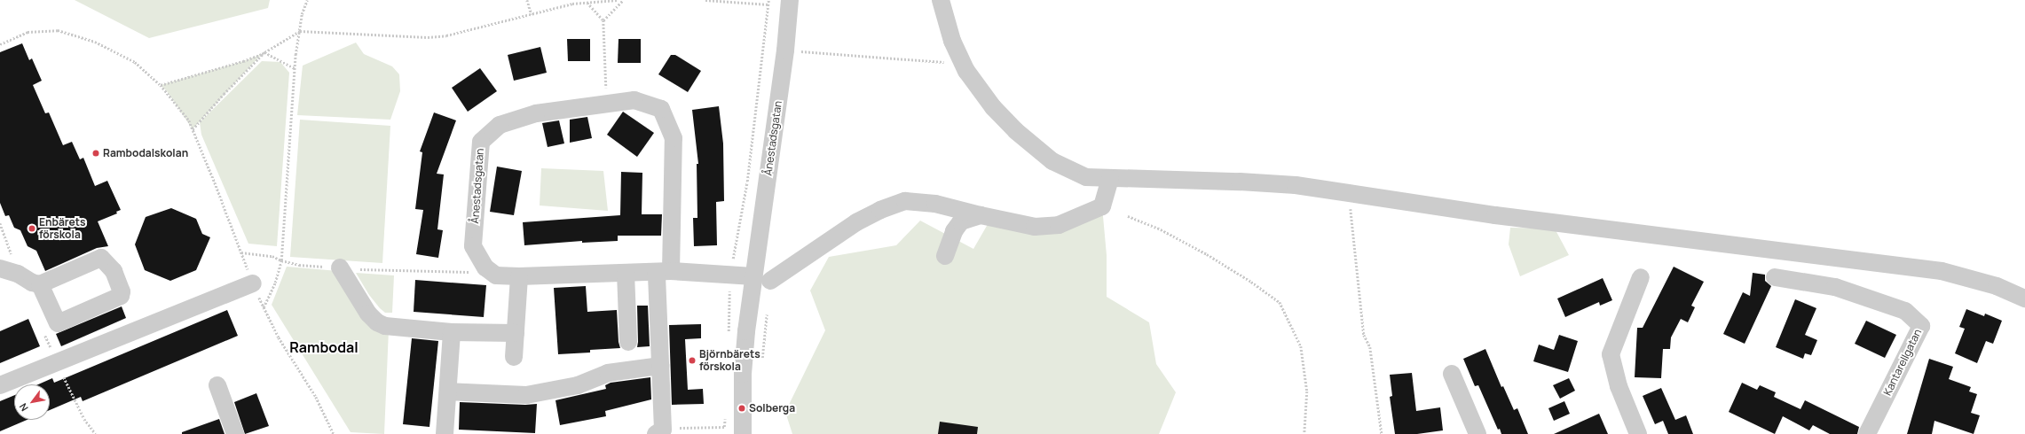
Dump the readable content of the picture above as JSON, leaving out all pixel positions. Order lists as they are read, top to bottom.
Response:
{
  "streets": {
    "street": ["Ånestadsgatan", "Kantarellgatan"]
  },
  "districts": ["Rambodal"],
  "places": [
    "Rambodalskolan",
    "Enbärets förskola",
    "Björnbärets förskola",
    "Solberga"
  ],
  "north": "bottom left"
}
